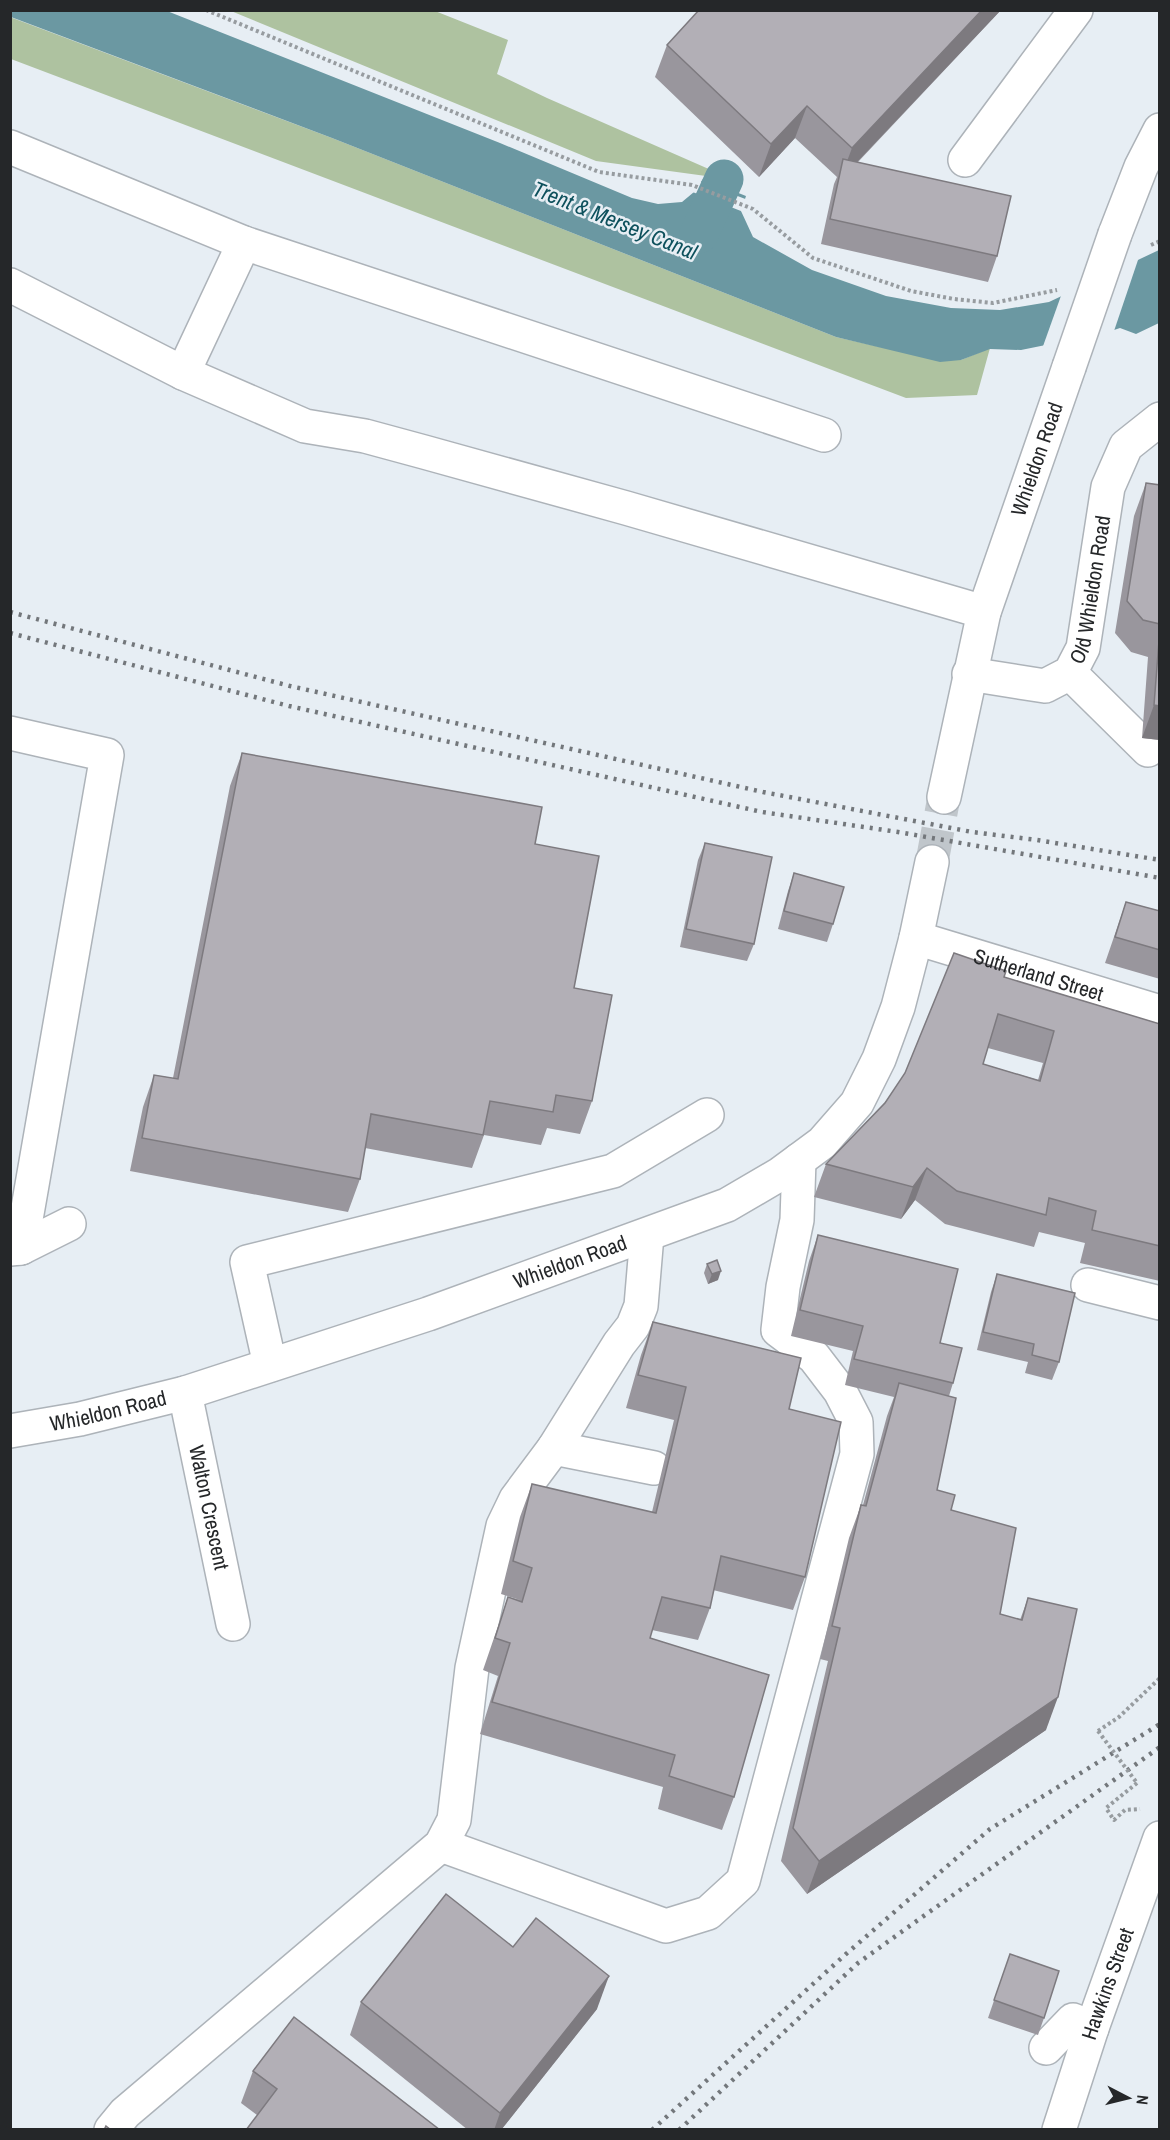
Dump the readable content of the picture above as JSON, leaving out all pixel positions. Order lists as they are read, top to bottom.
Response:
{
  "streets": {
    "street": [
      "Whieldon Road",
      "Old Whieldon Road",
      "Sutherland Street",
      "Walton Crescent",
      "Hawkins Street"
    ]
  },
  "crossings": [
    ["Whieldon Road", "Old Whieldon Road"],
    ["Whieldon Road", "Sutherland Street"],
    ["Whieldon Road", "Walton Crescent"]
  ],
  "water": ["Trent & Mersey Canal"],
  "north": "right"
}
